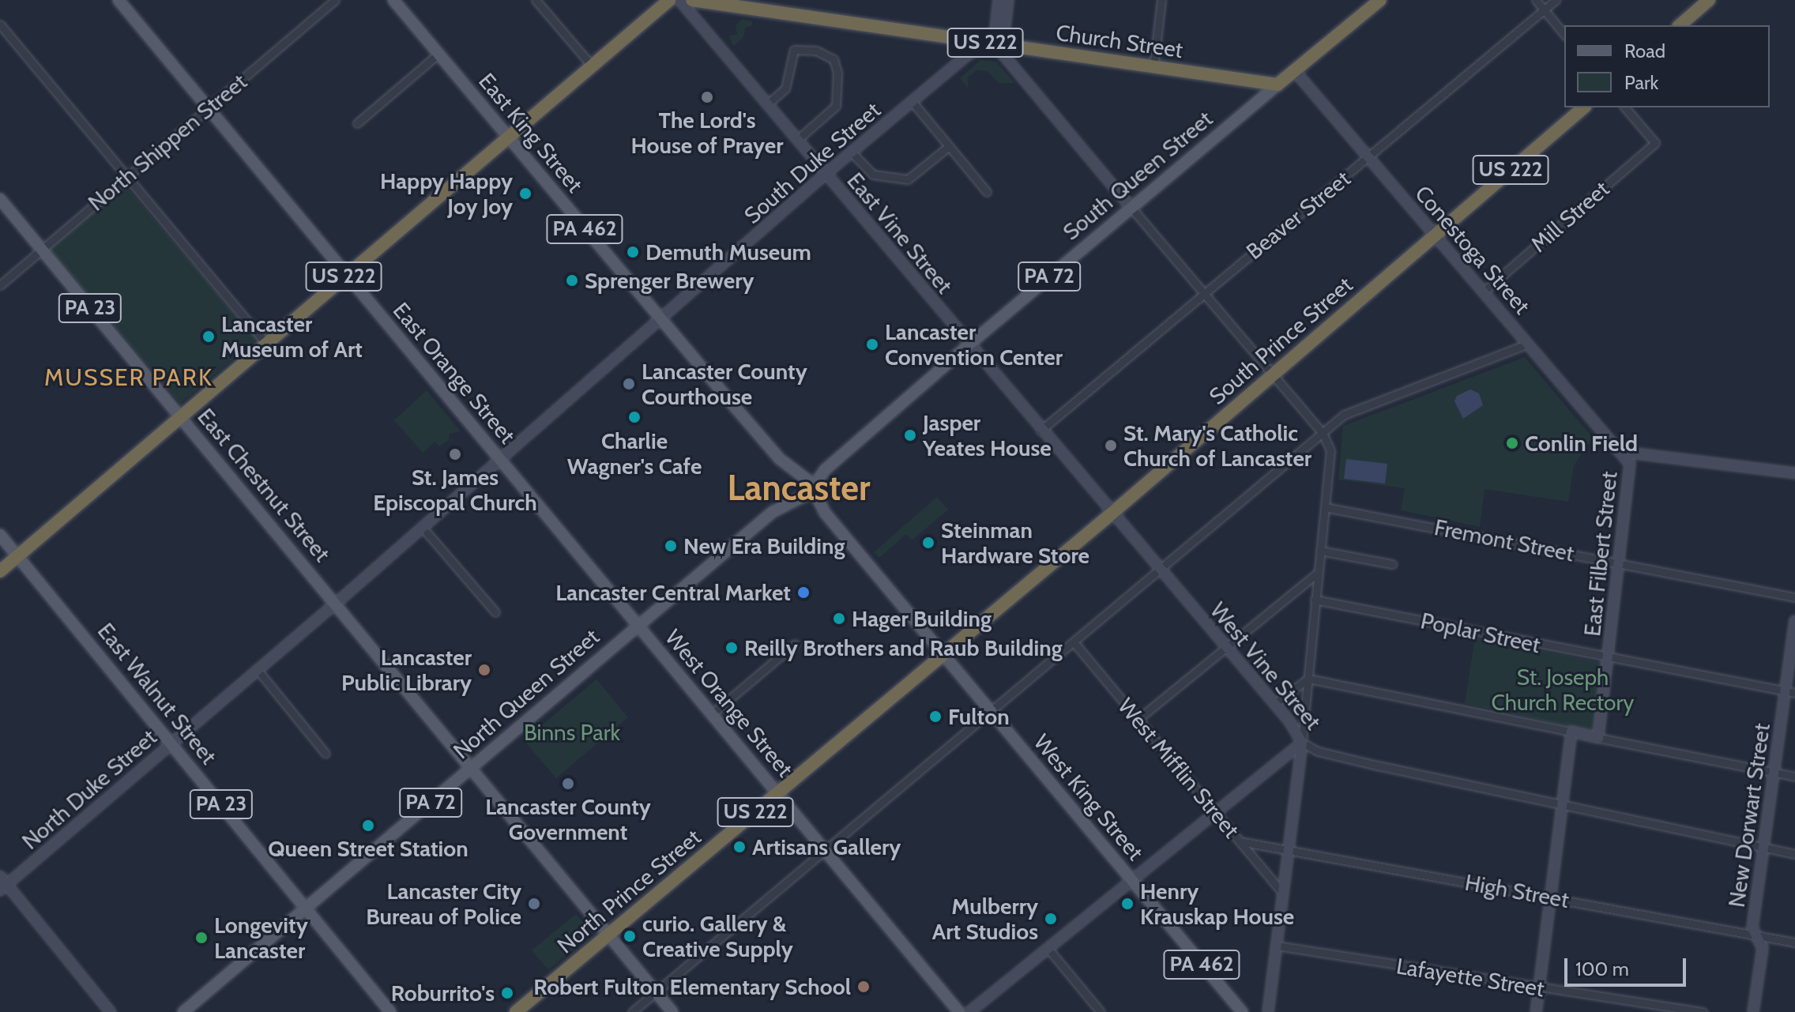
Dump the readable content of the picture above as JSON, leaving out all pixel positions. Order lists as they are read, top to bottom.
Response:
{
  "streets": {
    "highway": [
      "Church Street",
      "US 222",
      "South Queen Street",
      "South Prince Street",
      "North Prince Street"
    ],
    "main road": [
      "East King Street",
      "PA 462",
      "PA 72",
      "PA 23",
      "East Orange Street",
      "East Chestnut Street",
      "East Walnut Street",
      "North Queen Street",
      "West Orange Street",
      "West King Street"
    ],
    "street": [
      "North Shippen Street",
      "South Duke Street",
      "Beaver Street",
      "Mill Street",
      "East Vine Street",
      "Conestoga Street",
      "Fremont Street",
      "East Filbert Street",
      "Poplar Street",
      "West Vine Street",
      "West Mifflin Street",
      "North Duke Street",
      "New Dorwart Street",
      "High Street",
      "Lafayette Street"
    ]
  },
  "crossings": [
    ["Church Street", "South Duke Street"],
    ["Church Street", "South Queen Street"],
    ["US 222", "East King Street"],
    ["US 222", "East Orange Street"],
    ["US 222", "East Chestnut Street"],
    ["US 222", "East Walnut Street"],
    ["East King Street", "South Duke Street"],
    ["East King Street", "South Queen Street"],
    ["East King Street", "North Queen Street"],
    ["East King Street", "North Duke Street"],
    ["East King Street", "West King Street"],
    ["North Shippen Street", "East Orange Street"],
    ["North Shippen Street", "East Chestnut Street"],
    ["South Duke Street", "East Vine Street"],
    ["South Duke Street", "North Duke Street"],
    ["South Queen Street", "East Vine Street"],
    ["South Queen Street", "Conestoga Street"],
    ["South Queen Street", "West Vine Street"],
    ["South Queen Street", "North Queen Street"],
    ["South Queen Street", "West King Street"],
    ["Beaver Street", "Conestoga Street"],
    ["Beaver Street", "West Vine Street"],
    ["Mill Street", "Conestoga Street"],
    ["East Vine Street", "West Vine Street"],
    ["Conestoga Street", "South Prince Street"],
    ["Conestoga Street", "East Filbert Street"],
    ["PA 23", "East Chestnut Street"],
    ["PA 23", "East Walnut Street"],
    ["PA 23", "North Queen Street"],
    ["PA 23", "North Prince Street"],
    ["South Prince Street", "West Vine Street"],
    ["South Prince Street", "West King Street"],
    ["South Prince Street", "North Prince Street"],
    ["East Orange Street", "North Queen Street"],
    ["East Orange Street", "West Orange Street"],
    ["East Orange Street", "North Duke Street"],
    ["East Chestnut Street", "North Queen Street"],
    ["East Chestnut Street", "North Duke Street"],
    ["Fremont Street", "East Filbert Street"],
    ["East Filbert Street", "Poplar Street"],
    ["Poplar Street", "New Dorwart Street"],
    ["West Vine Street", "New Dorwart Street"],
    ["East Walnut Street", "North Queen Street"],
    ["East Walnut Street", "North Duke Street"],
    ["North Queen Street", "West Orange Street"],
    ["North Queen Street", "West King Street"],
    ["West Orange Street", "North Prince Street"],
    ["West Mifflin Street", "High Street"],
    ["West King Street", "North Prince Street"],
    ["New Dorwart Street", "High Street"]
  ],
  "districts": ["MUSSER PARK", "Lancaster"],
  "parks": ["St. Joseph Church Rectory", "Binns Park"],
  "places": [
    "The Lord's House of Prayer",
    "Happy Happy Joy Joy",
    "Demuth Museum",
    "Sprenger Brewery",
    "Lancaster Museum of Art",
    "Lancaster Convention Center",
    "Lancaster County Courthouse",
    "Charlie Wagner's Cafe",
    "Jasper Yeates House",
    "Conlin Field",
    "St. Mary's Catholic Church of Lancaster",
    "St. James Episcopal Church",
    "Steinman Hardware Store",
    "New Era Building",
    "Lancaster Central Market",
    "Hager Building",
    "Reilly Brothers and Raub Building",
    "Lancaster Public Library",
    "Fulton",
    "Lancaster County Government",
    "Queen Street Station",
    "Artisans Gallery",
    "Lancaster City Bureau of Police",
    "Henry Krauskap House",
    "Mulberry Art Studios",
    "curio. Gallery & Creative Supply",
    "Longevity Lancaster",
    "Robert Fulton Elementary School",
    "Roburrito's"
  ],
  "legend": ["Road", "Park"],
  "scale_bar": "100 m"
}
